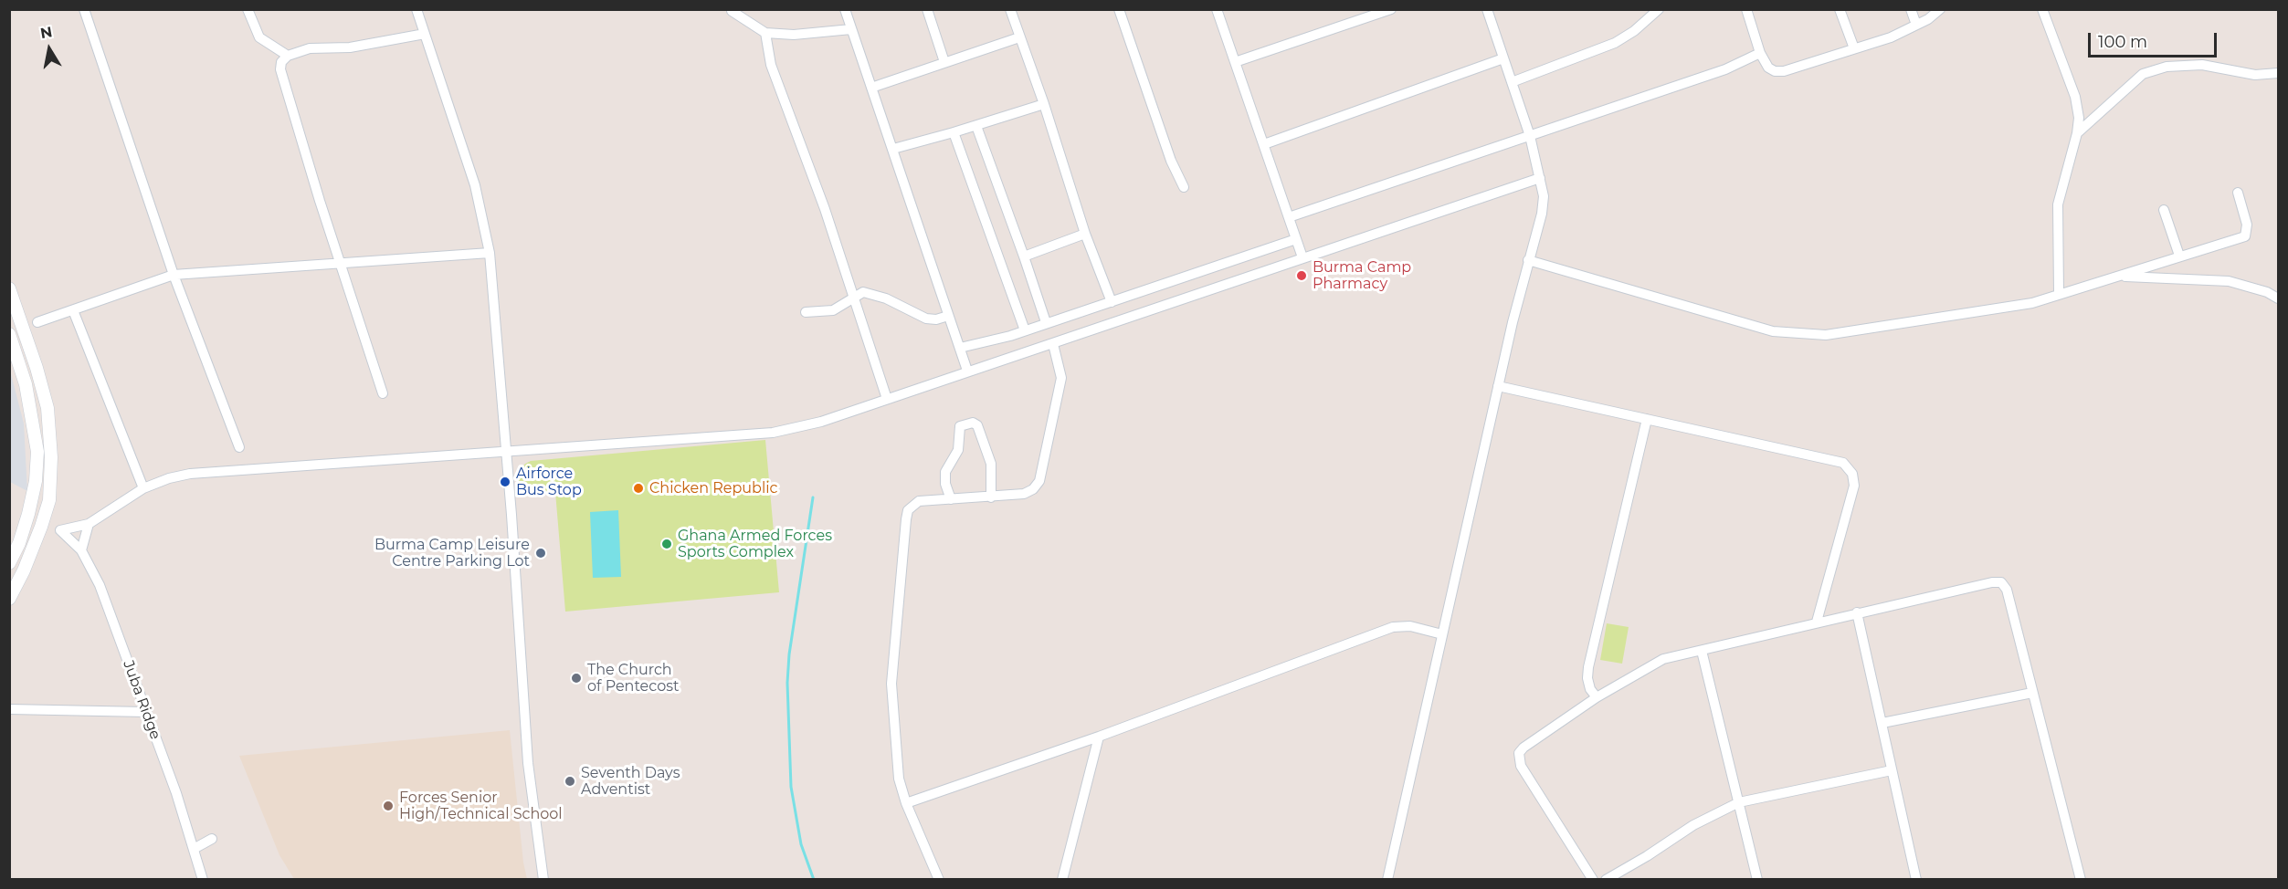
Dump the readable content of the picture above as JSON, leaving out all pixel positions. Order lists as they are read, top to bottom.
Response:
{
  "streets": {
    "street": ["Juba Ridge"]
  },
  "places": [
    "Burma Camp Pharmacy",
    "Airforce Bus Stop",
    "Chicken Republic",
    "Ghana Armed Forces Sports Complex",
    "Burma Camp Leisure Centre Parking Lot",
    "The Church of Pentecost",
    "Seventh Days Adventist",
    "Forces Senior High/Technical School"
  ],
  "scale_bar": "100 m",
  "north": "top"
}
